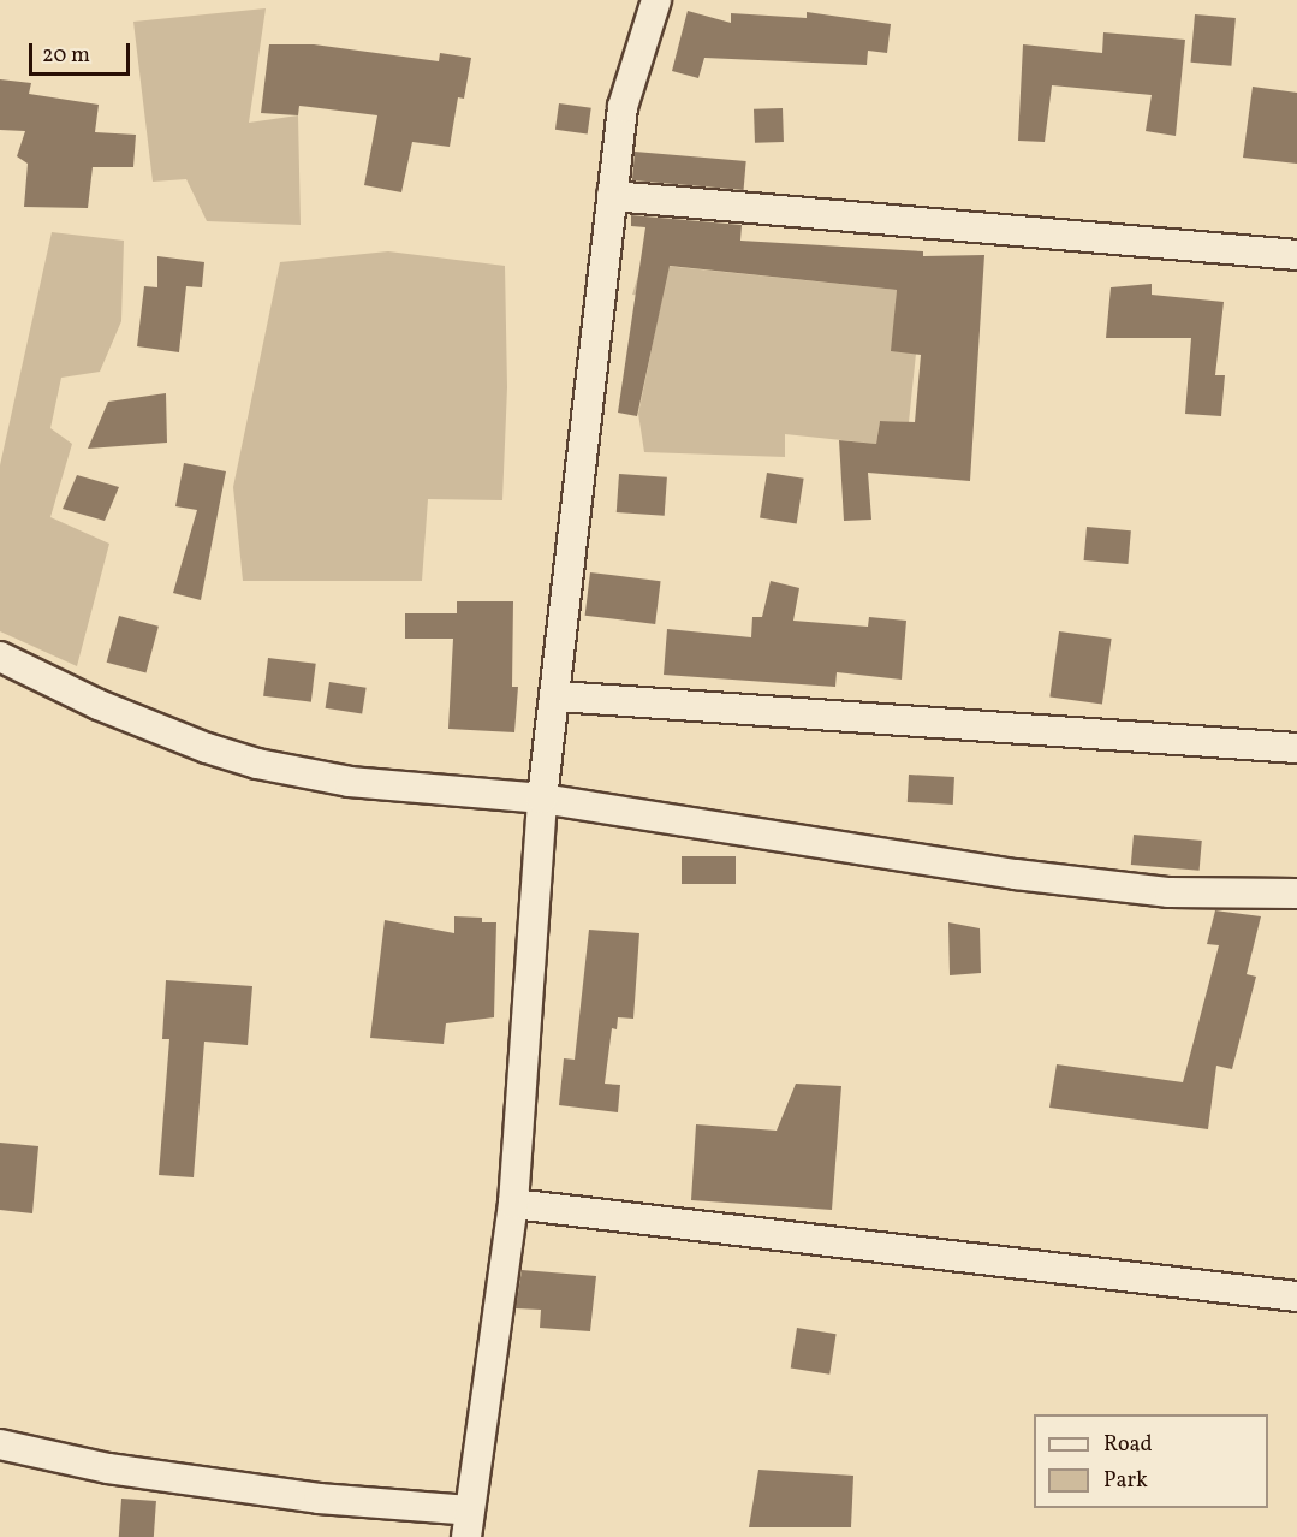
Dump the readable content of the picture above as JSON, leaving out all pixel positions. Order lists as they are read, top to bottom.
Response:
{
  "legend": ["Road", "Park"],
  "scale_bar": "20 m"
}
